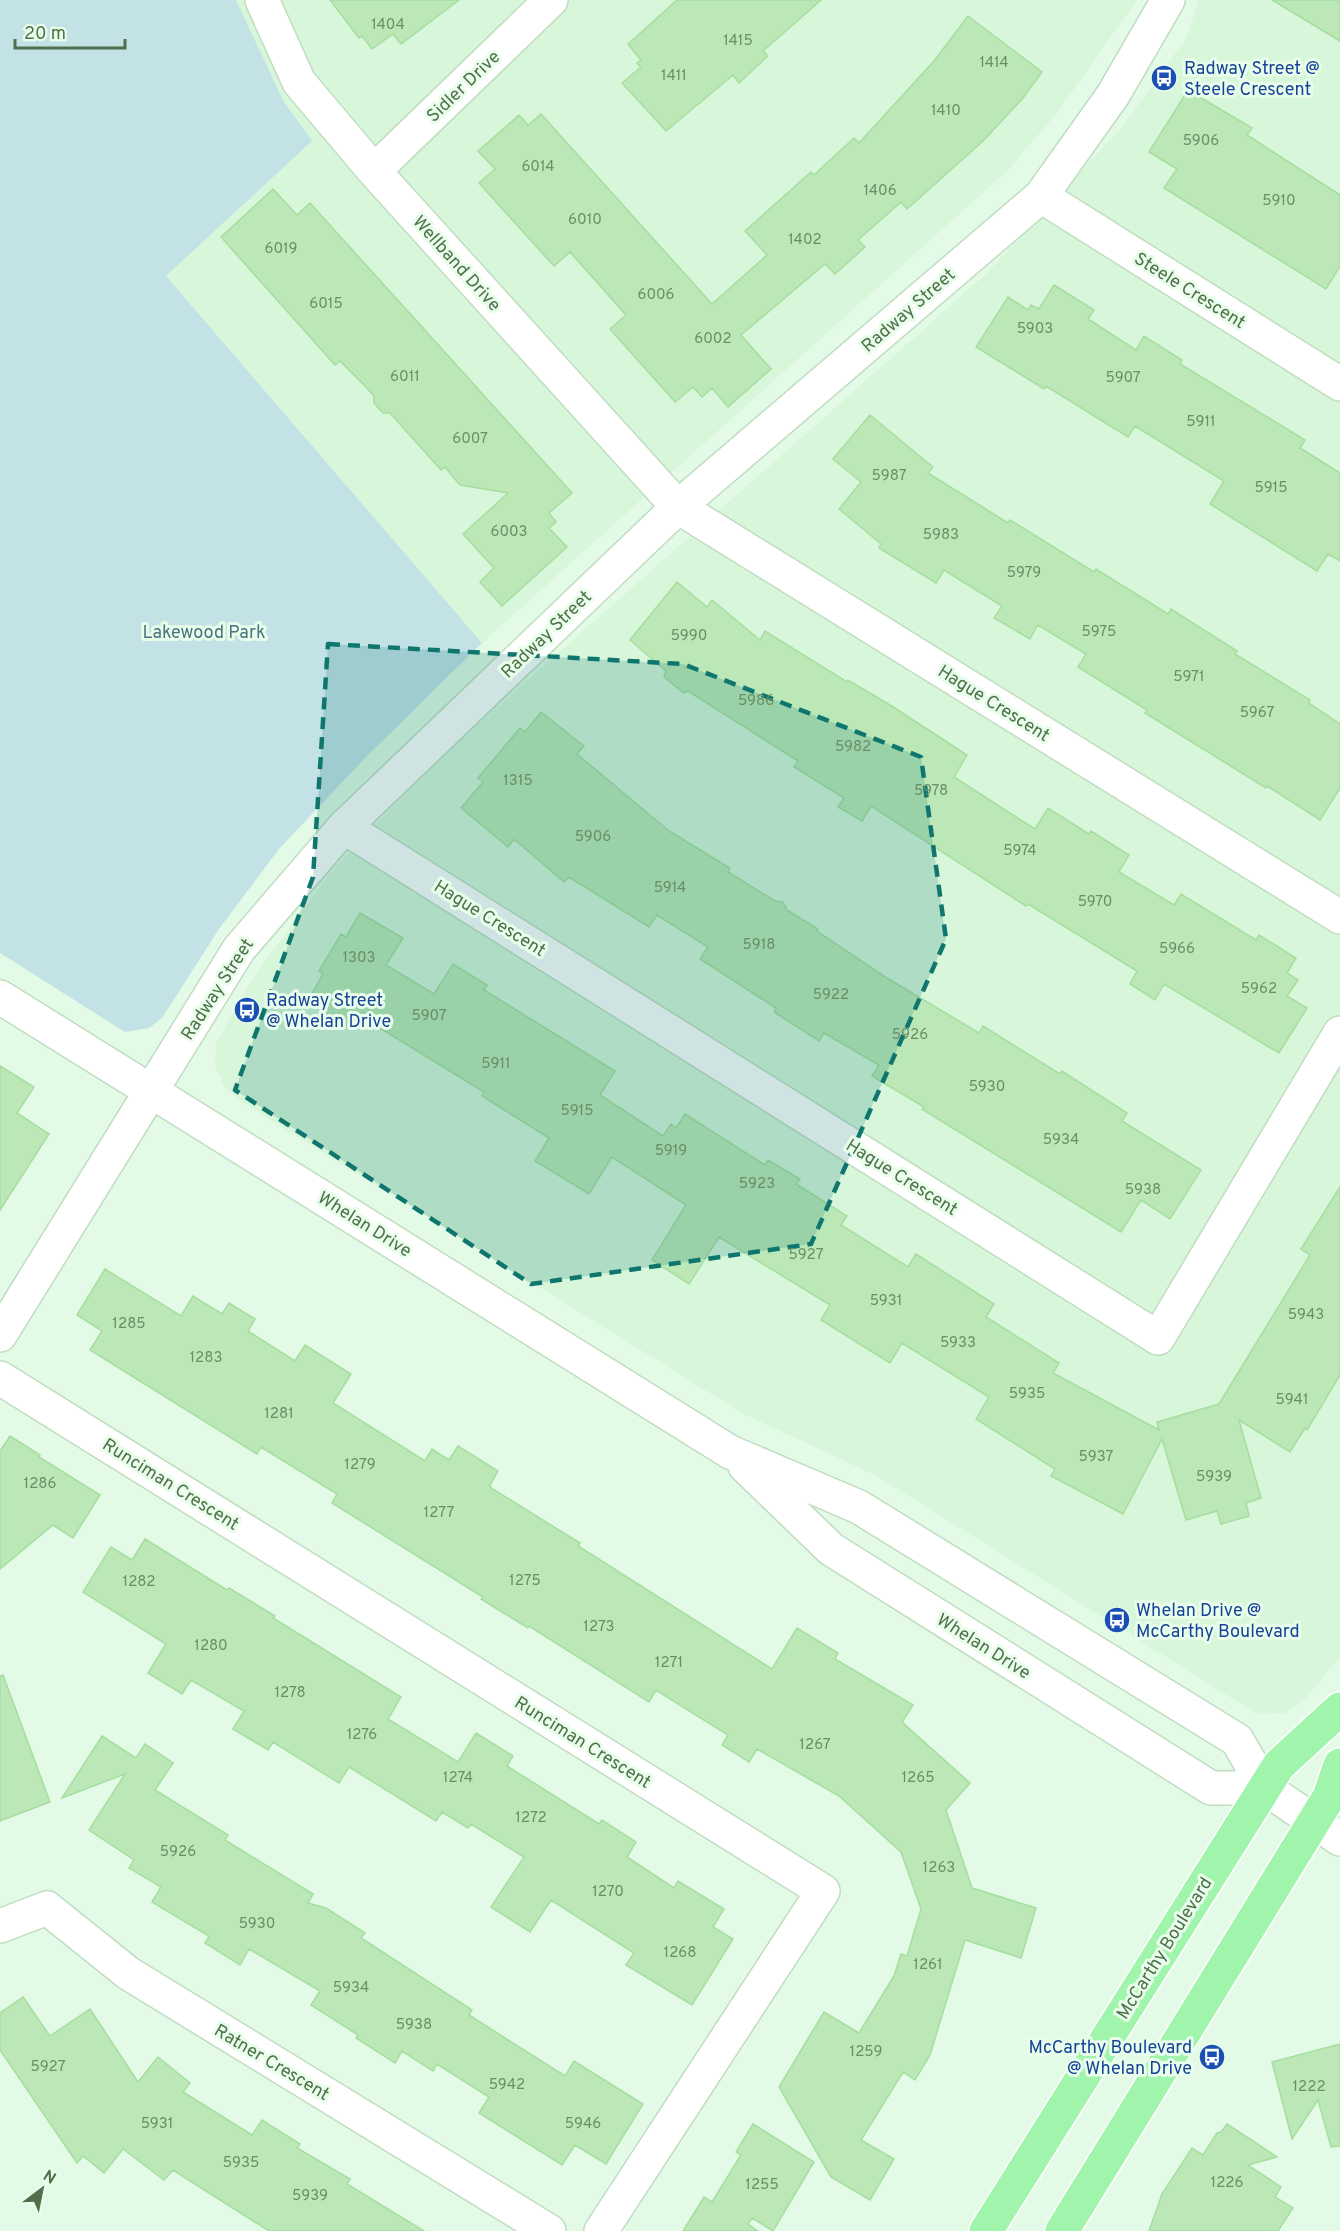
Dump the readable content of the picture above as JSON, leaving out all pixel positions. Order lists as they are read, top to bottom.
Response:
{
  "streets": {
    "main road": ["McCarthy Boulevard"],
    "street": [
      "Sidler Drive",
      "Wellband Drive",
      "Steele Crescent",
      "Radway Street",
      "Hague Crescent",
      "Whelan Drive",
      "Runciman Crescent",
      "Ratner Crescent"
    ]
  },
  "crossings": [
    ["Sidler Drive", "Wellband Drive"],
    ["Wellband Drive", "Radway Street"],
    ["Wellband Drive", "Hague Crescent"],
    ["Steele Crescent", "Radway Street"],
    ["Radway Street", "Hague Crescent"],
    ["Radway Street", "Whelan Drive"],
    ["Whelan Drive", "McCarthy Boulevard"]
  ],
  "parks": ["Lakewood Park"],
  "places": {
    "bus stop": [
      "Radway Street @ Steele Crescent",
      "Radway Street @ Whelan Drive",
      "Whelan Drive @ McCarthy Boulevard",
      "McCarthy Boulevard @ Whelan Drive"
    ]
  },
  "house_numbers": [
    "1404",
    "1415",
    "1414",
    "1411",
    "1410",
    "5906",
    "6014",
    "1406",
    "5910",
    "6010",
    "1402",
    "6019",
    "6006",
    "6015",
    "5903",
    "6002",
    "6011",
    "5907",
    "5911",
    "6007",
    "5987",
    "5915",
    "6003",
    "5983",
    "5979",
    "5975",
    "5990",
    "5971",
    "5986",
    "5967",
    "5982",
    "1315",
    "5978",
    "5906",
    "5974",
    "5914",
    "5970",
    "5918",
    "5966",
    "1303",
    "5962",
    "5922",
    "5907",
    "5926",
    "5911",
    "5930",
    "5915",
    "5934",
    "5919",
    "5923",
    "5938",
    "5927",
    "5931",
    "5943",
    "1285",
    "5933",
    "1283",
    "5935",
    "5941",
    "1281",
    "5937",
    "1279",
    "5939",
    "1286",
    "1277",
    "1275",
    "1282",
    "1273",
    "1280",
    "1271",
    "1278",
    "1276",
    "1267",
    "1274",
    "1265",
    "1272",
    "5926",
    "1263",
    "1270",
    "5930",
    "1268",
    "1261",
    "5934",
    "5938",
    "1259",
    "5927",
    "5942",
    "1222",
    "5931",
    "5946",
    "5935",
    "1226",
    "1255",
    "5939"
  ],
  "scale_bar": "20 m",
  "north": "top right"
}
